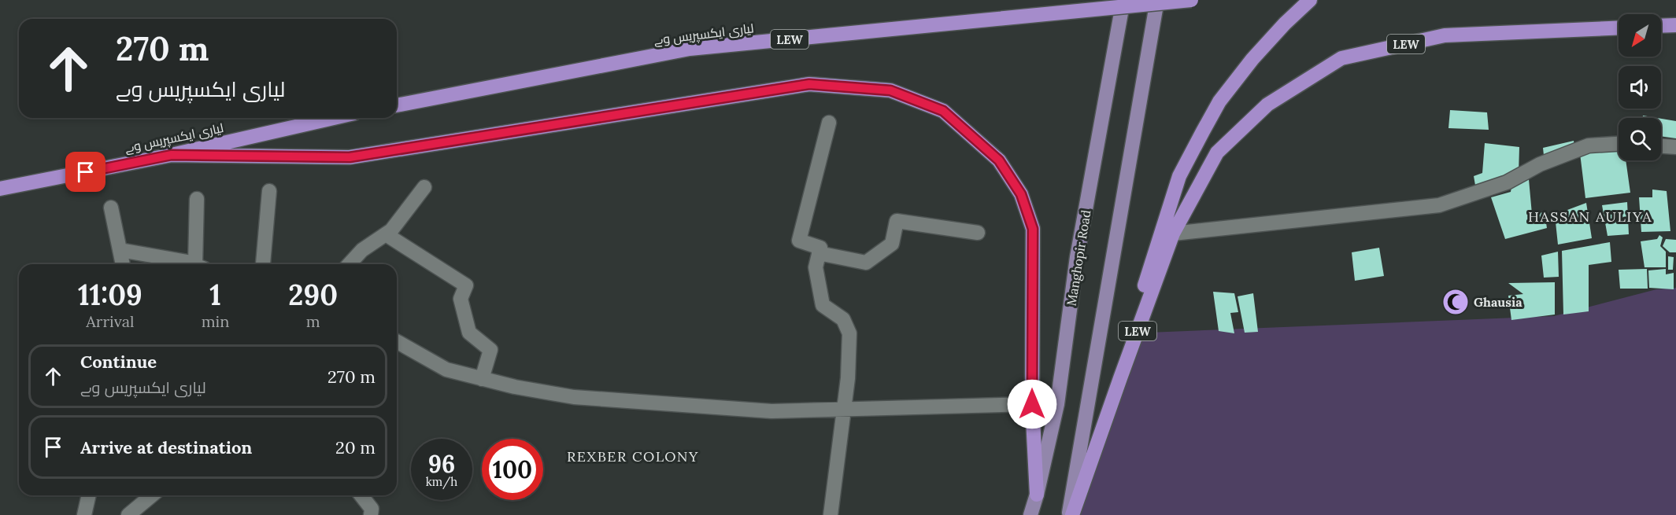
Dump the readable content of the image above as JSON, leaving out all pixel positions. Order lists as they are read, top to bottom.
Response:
{
  "streets": {
    "highway": ["لیاری ایکسپریس وے", "LEW"],
    "main road": ["Manghopir Road"]
  },
  "districts": ["HASSAN AULIYA", "REXBER COLONY"],
  "places": {
    "mosque": ["Ghausia"]
  },
  "north": "bottom left",
  "page": {
    "turn": ["270 m", "لیاری ایکسپریس وے"],
    "eta": [
      "11:09",
      "Arrival",
      "1",
      "min",
      "290",
      "m"
    ],
    "list": [
      {
        "name": "Continue",
        "note": "لیاری ایکسپریس وے",
        "value": "270 m"
      },
      {
        "name": "Arrive at destination",
        "value": "20 m"
      }
    ],
    "speed": "96 km/h",
    "limit": "100"
  }
}
